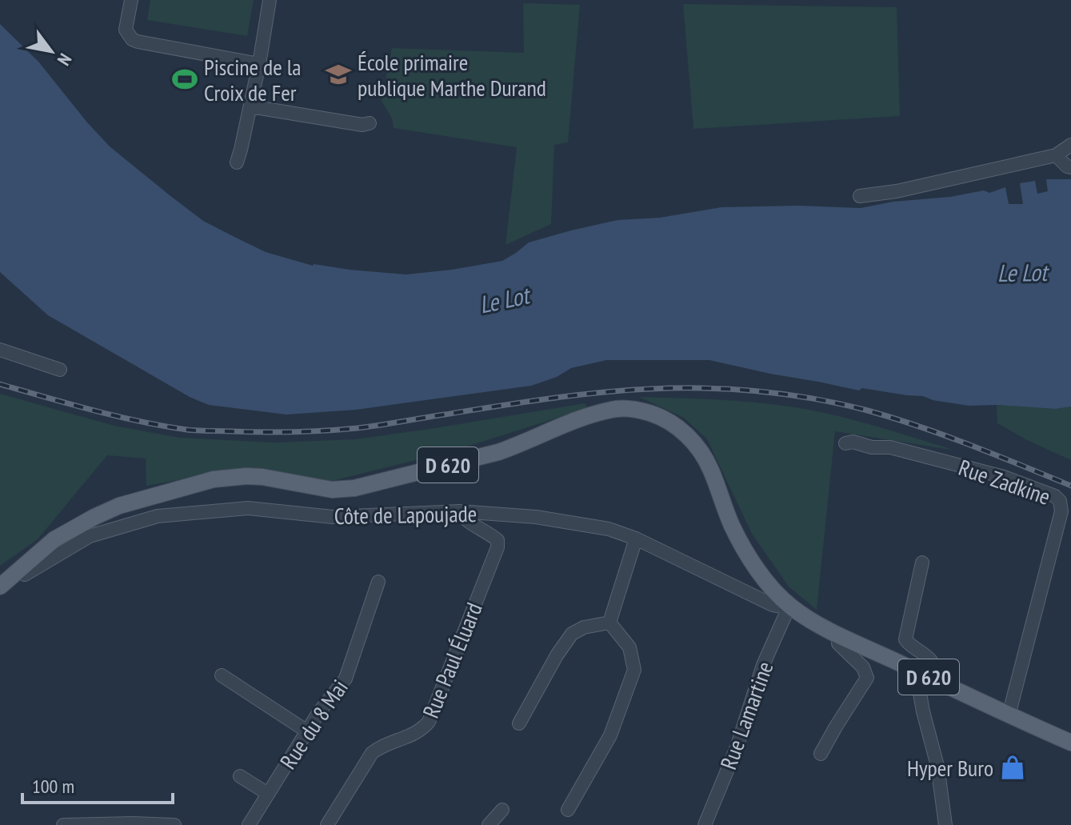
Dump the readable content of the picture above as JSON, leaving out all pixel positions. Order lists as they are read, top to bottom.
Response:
{
  "streets": {
    "main road": ["D 620"],
    "street": [
      "Rue Zadkine",
      "Côte de Lapoujade",
      "Rue Paul Éluard",
      "Rue Lamartine",
      "Rue du 8 Mai"
    ]
  },
  "crossings": [
    ["D 620", "Rue Zadkine"],
    ["D 620", "Côte de Lapoujade"],
    ["D 620", "Rue Lamartine"],
    ["Côte de Lapoujade", "Rue Paul Éluard"],
    ["Côte de Lapoujade", "Rue Lamartine"]
  ],
  "water": ["Le Lot"],
  "places": {
    "school or university": ["École primaire publique Marthe Durand"],
    "sports": ["Piscine de la Croix de Fer"],
    "shop": ["Hyper Buro"]
  },
  "scale_bar": "100 m",
  "north": "bottom right"
}
